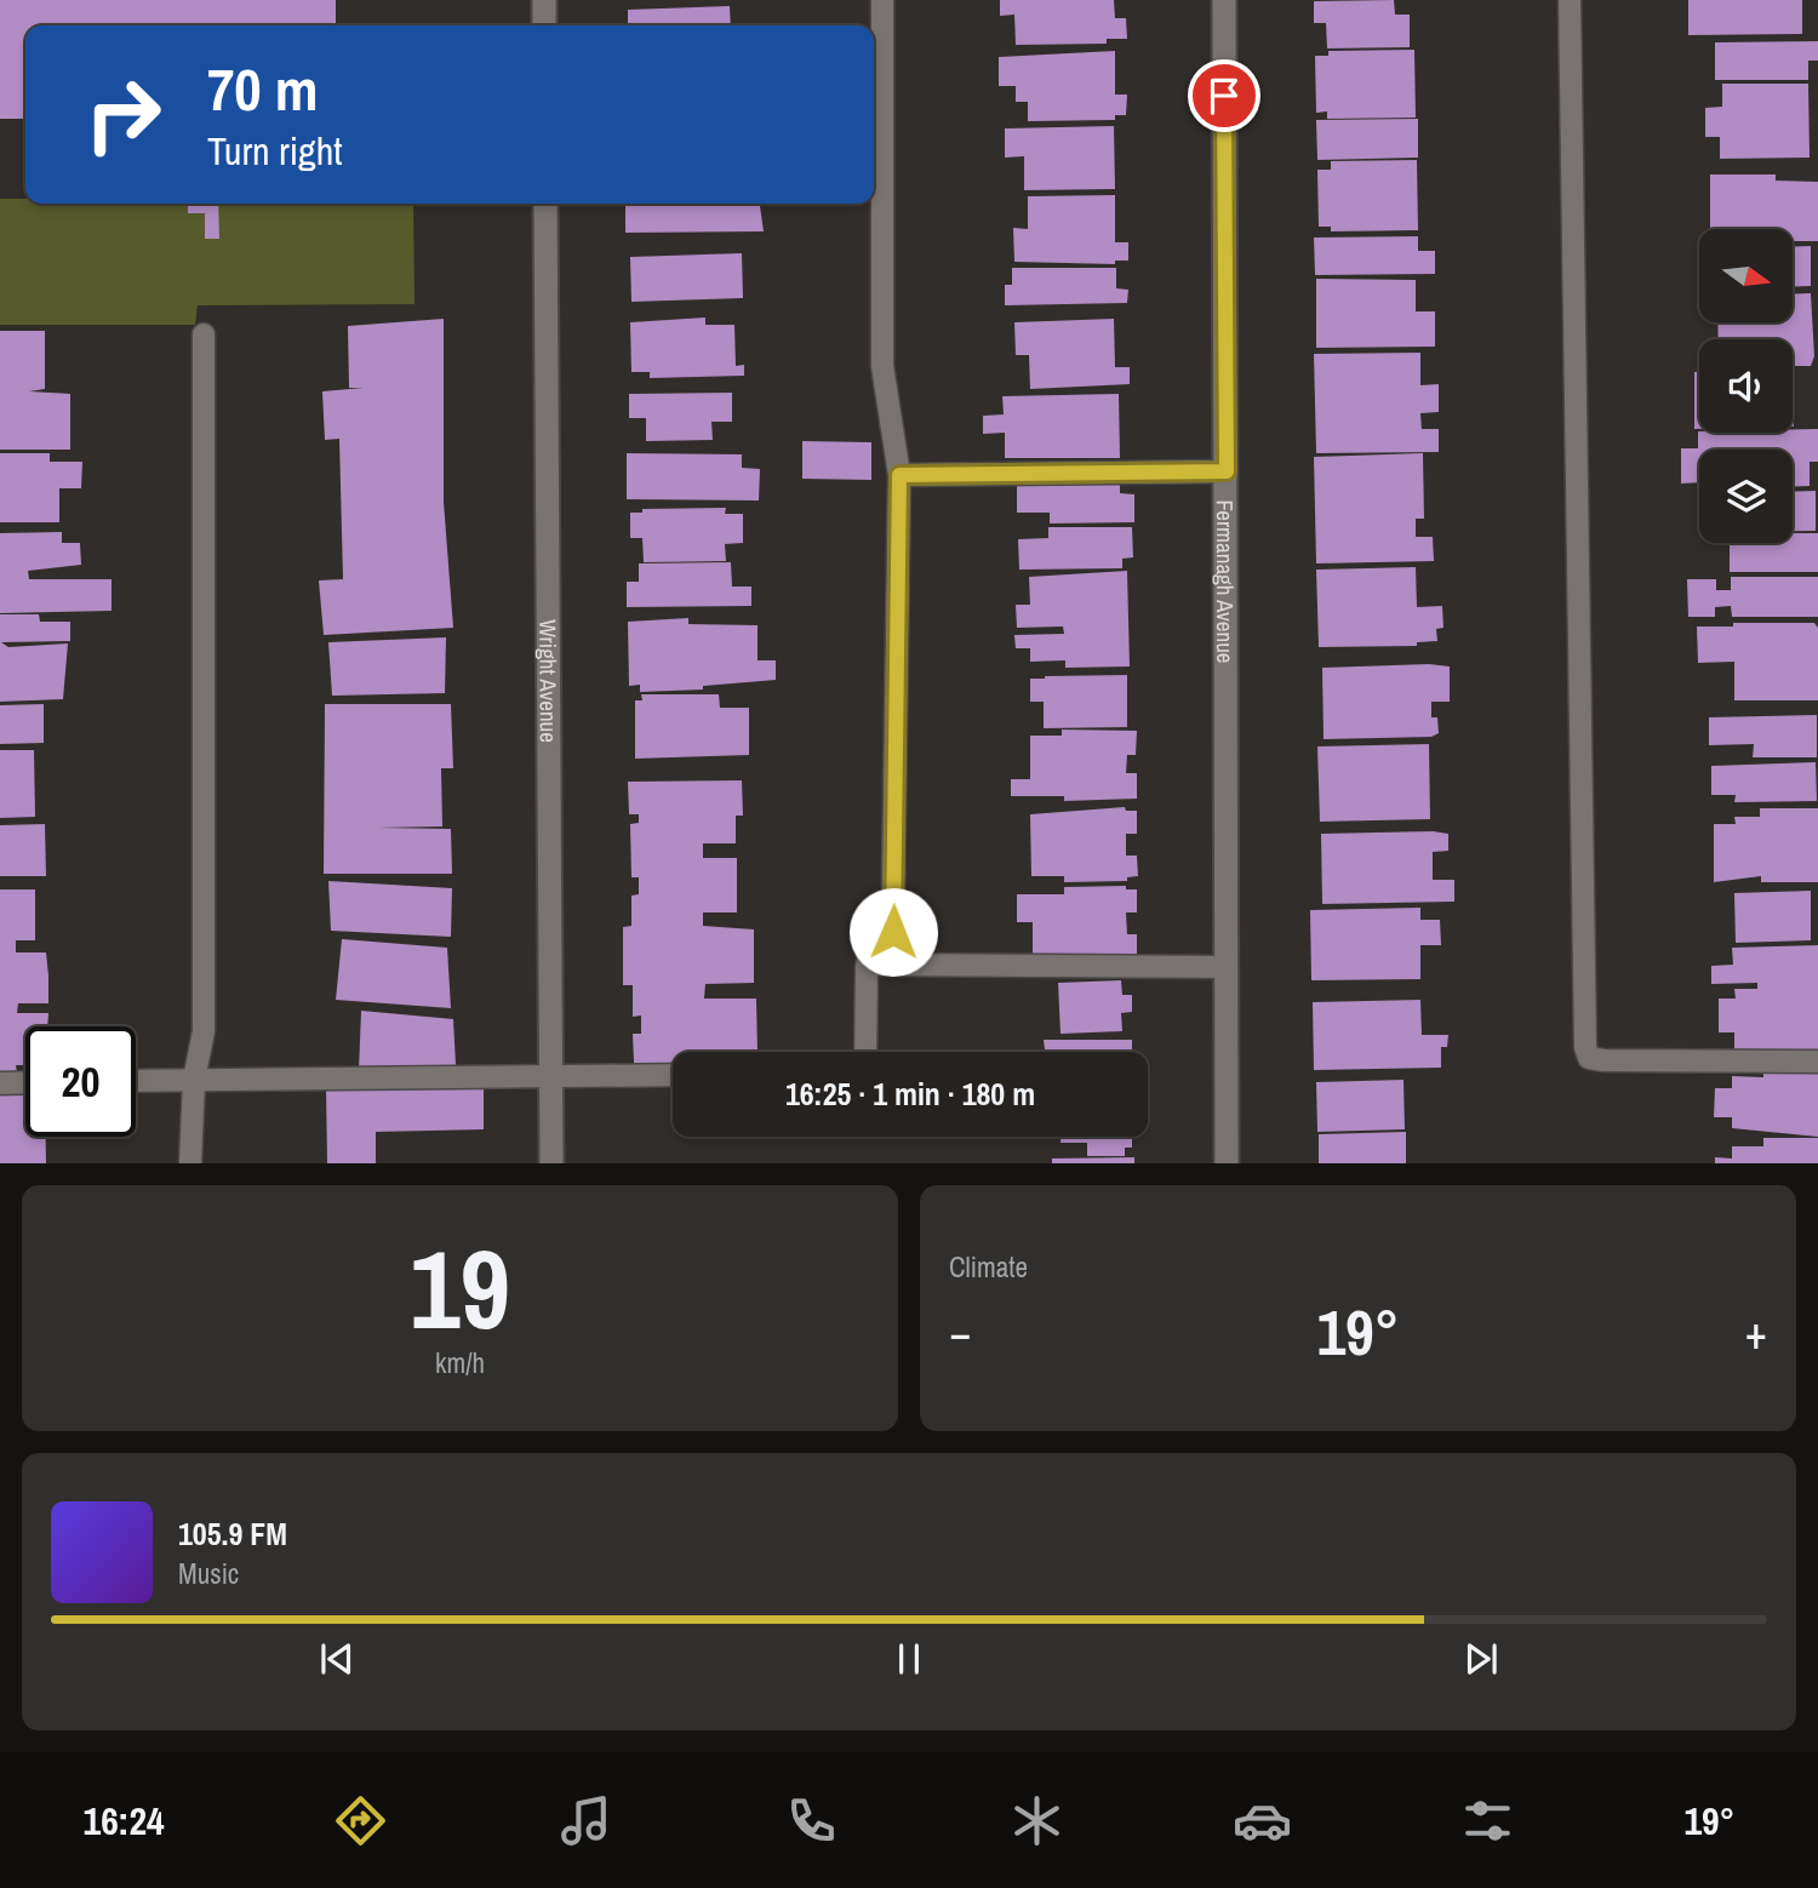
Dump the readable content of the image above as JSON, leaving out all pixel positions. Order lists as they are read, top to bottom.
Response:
{
  "streets": {
    "street": ["Fermanagh Avenue", "Wright Avenue"]
  },
  "north": "right",
  "page": {
    "turn": ["70 m", "Turn right"],
    "limit": "20",
    "trip": "16:25 · 1 min · 180 m",
    "tile": [
      ["19", "km/h"],
      "Climate"
    ],
    "heat": ["−", "19°", "+"],
    "song": ["105.9 FM", "Music"],
    "tabs": ["16:24", "19°"]
  }
}
